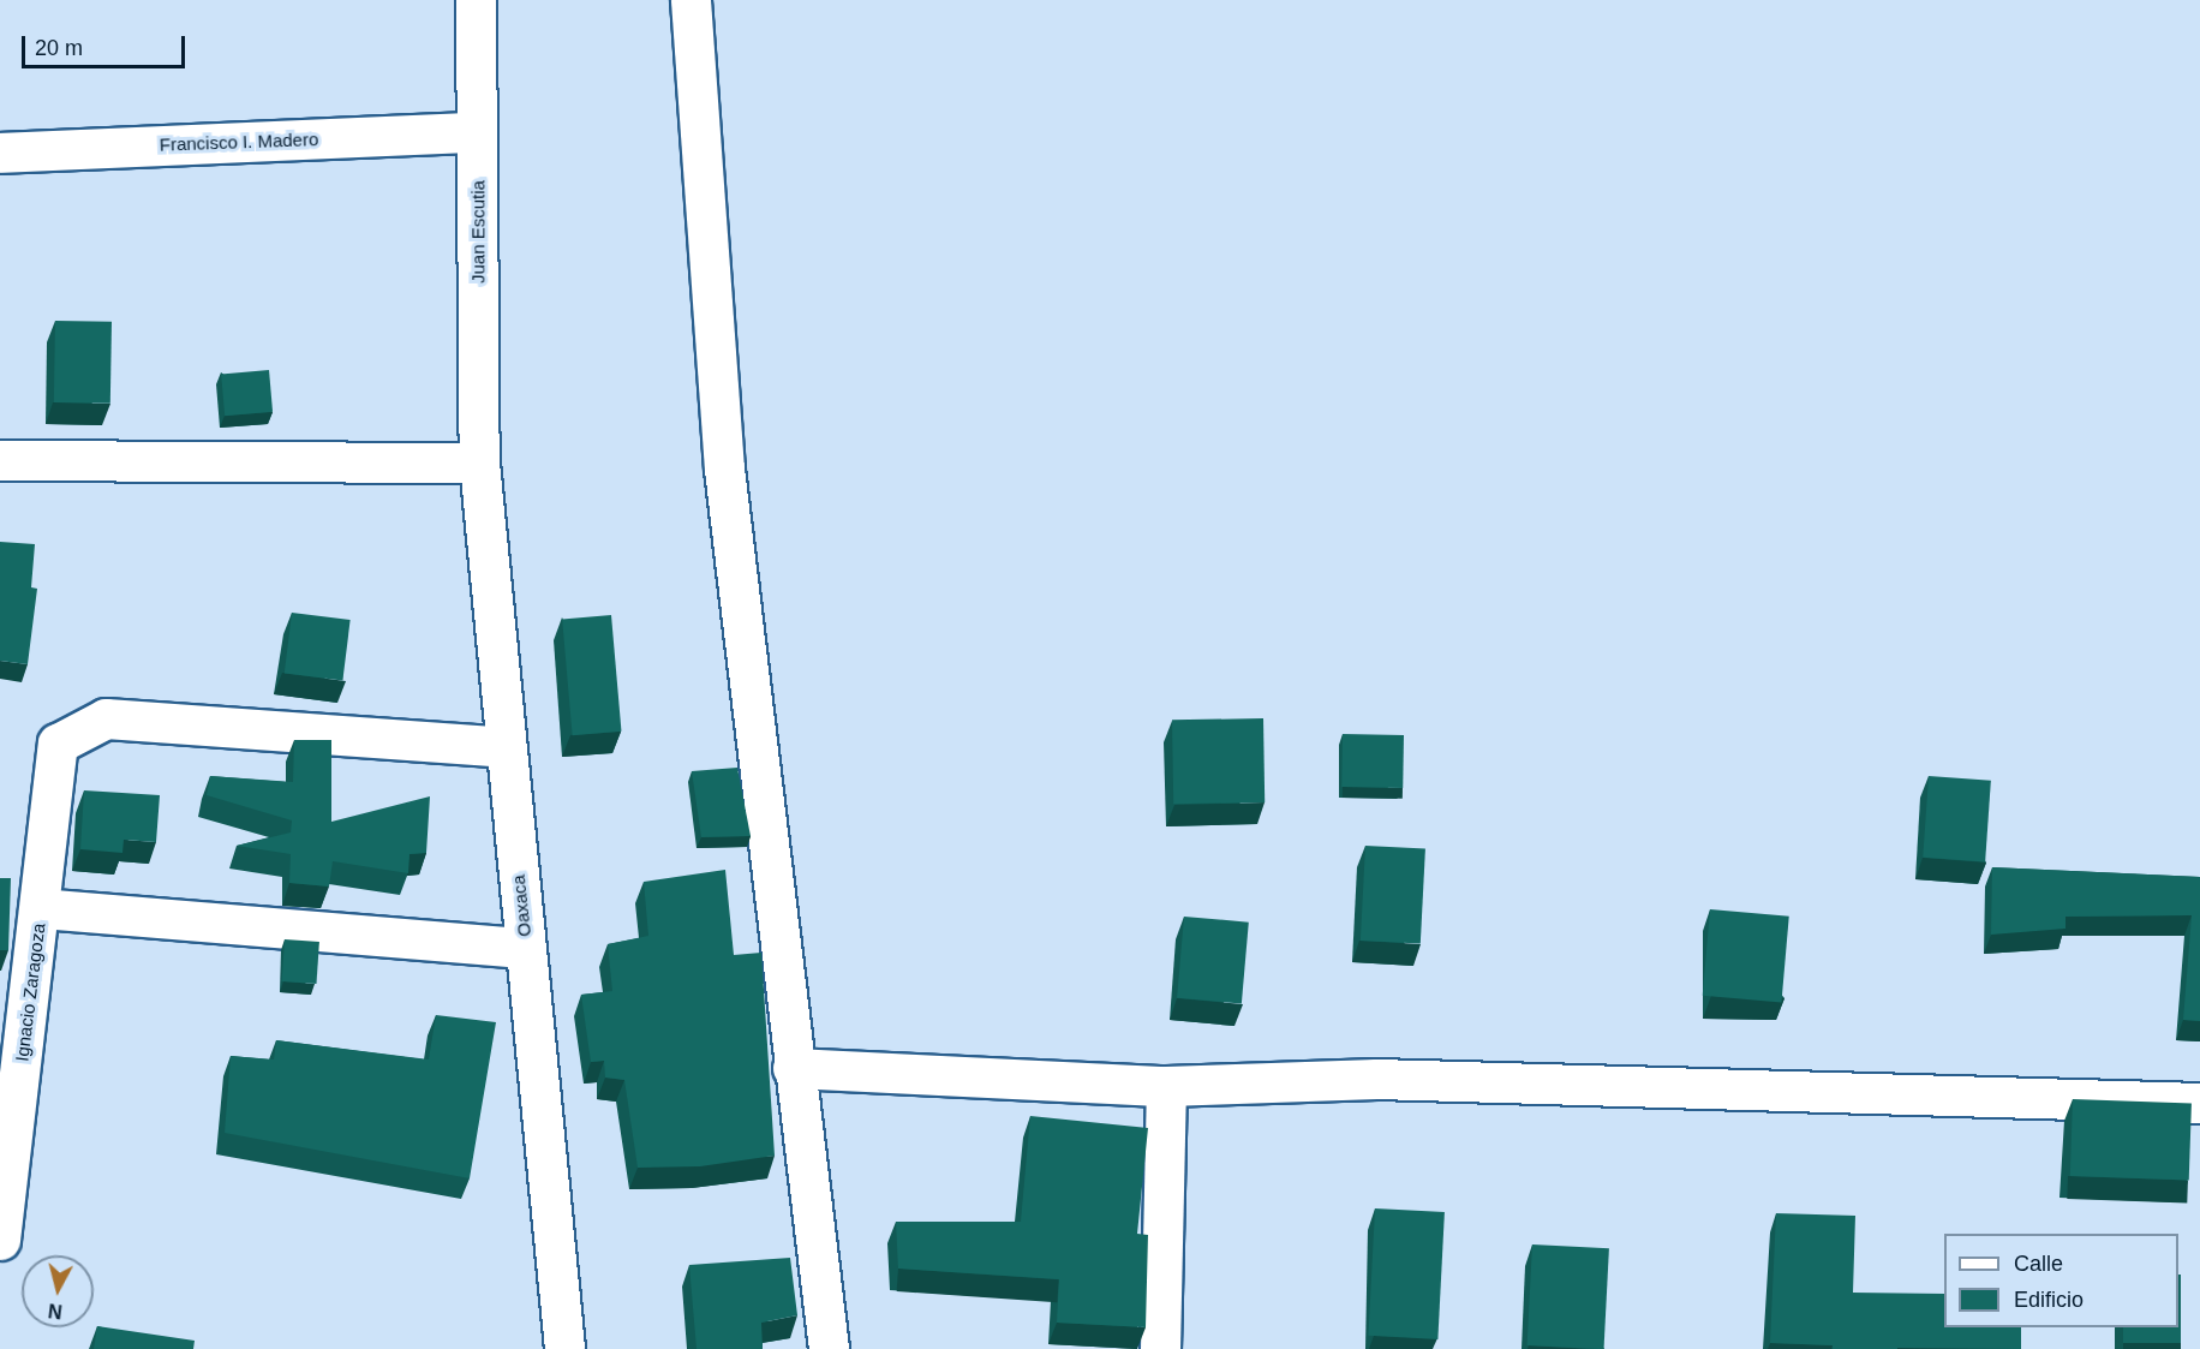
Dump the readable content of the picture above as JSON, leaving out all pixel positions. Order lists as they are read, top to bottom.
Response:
{
  "streets": {
    "street": [
      "Francisco I. Madero",
      "Juan Escutia",
      "Oaxaca",
      "Ignacio Zaragoza"
    ]
  },
  "crossings": [
    ["Francisco I. Madero", "Juan Escutia"],
    ["Juan Escutia", "Oaxaca"],
    ["Oaxaca", "Ignacio Zaragoza"]
  ],
  "legend": ["Calle", "Edificio"],
  "scale_bar": "20 m",
  "north": "bottom"
}
